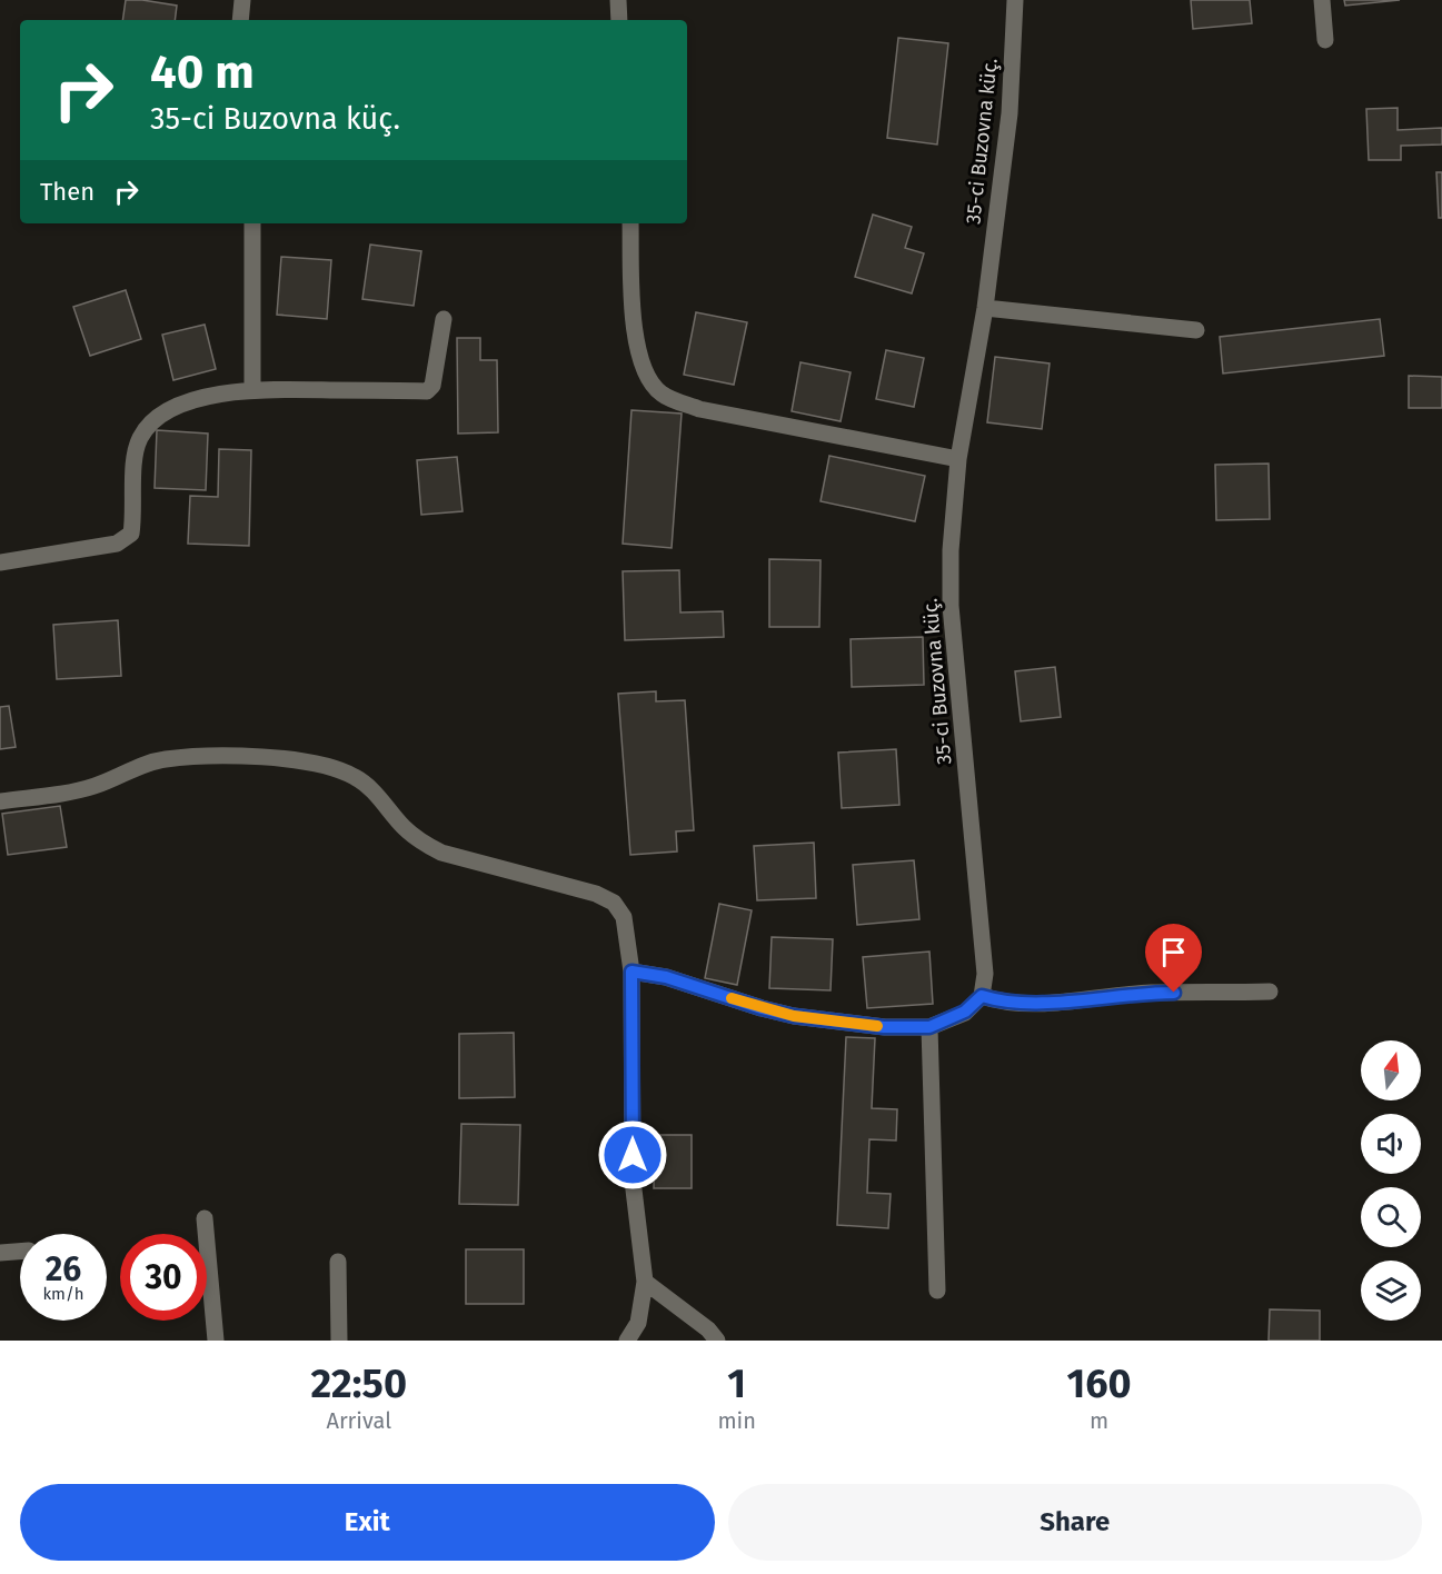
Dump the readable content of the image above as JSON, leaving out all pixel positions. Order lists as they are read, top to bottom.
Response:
{
  "streets": {
    "street": ["35-ci Buzovna küç."]
  },
  "north": "top",
  "page": {
    "turn": ["40 m", "35-ci Buzovna küç."],
    "then": "Then",
    "speed": "26 km/h",
    "limit": "30",
    "eta": [
      "22:50",
      "Arrival",
      "1",
      "min",
      "160",
      "m"
    ],
    "buttons": ["Exit", "Share"]
  }
}
